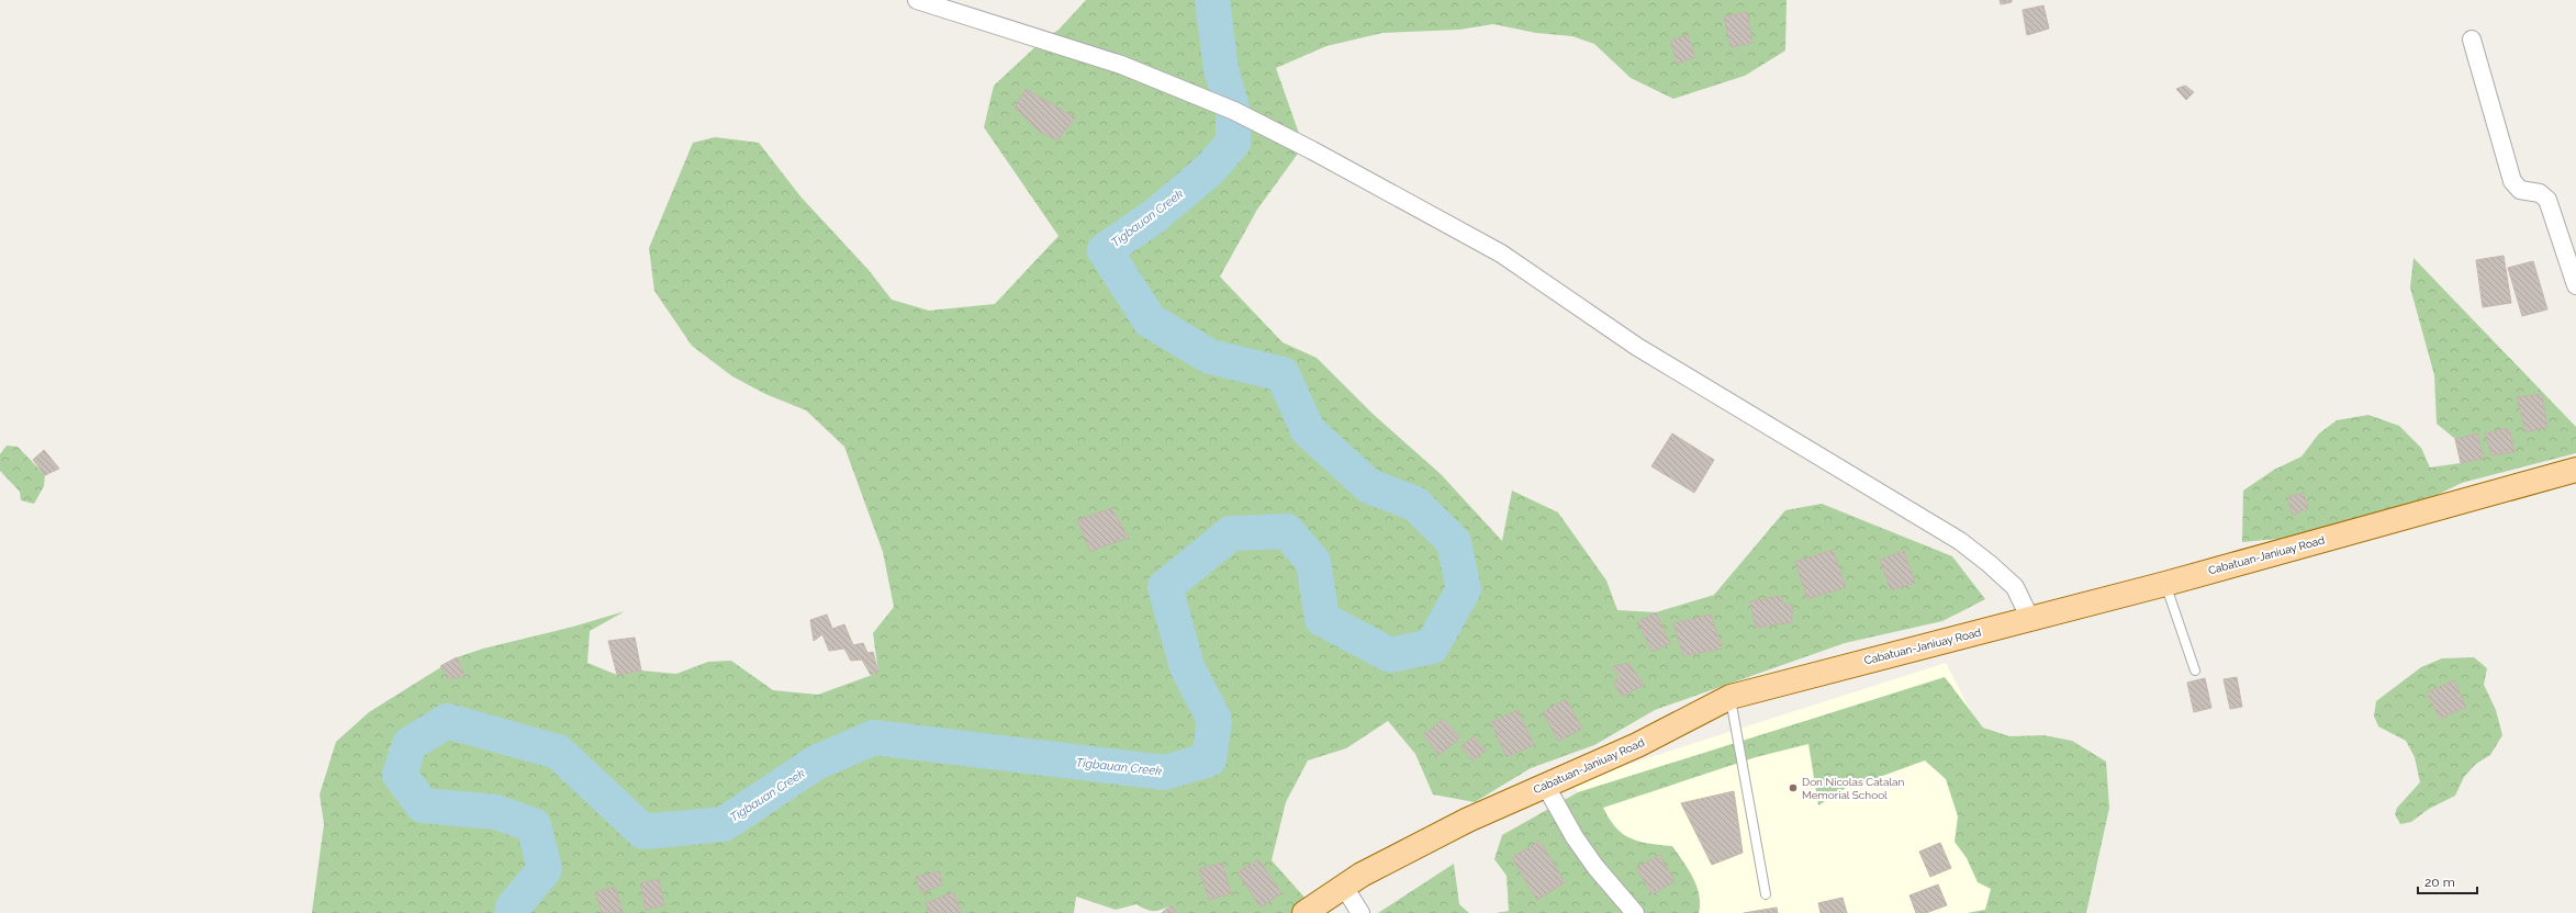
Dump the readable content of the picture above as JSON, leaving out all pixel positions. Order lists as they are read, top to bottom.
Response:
{
  "streets": {
    "main road": ["Cabatuan-Janiuay Road"]
  },
  "water": ["Tigbauan Creek"],
  "places": ["Don Nicolas Catalan Memorial School"],
  "scale_bar": "20 m"
}
